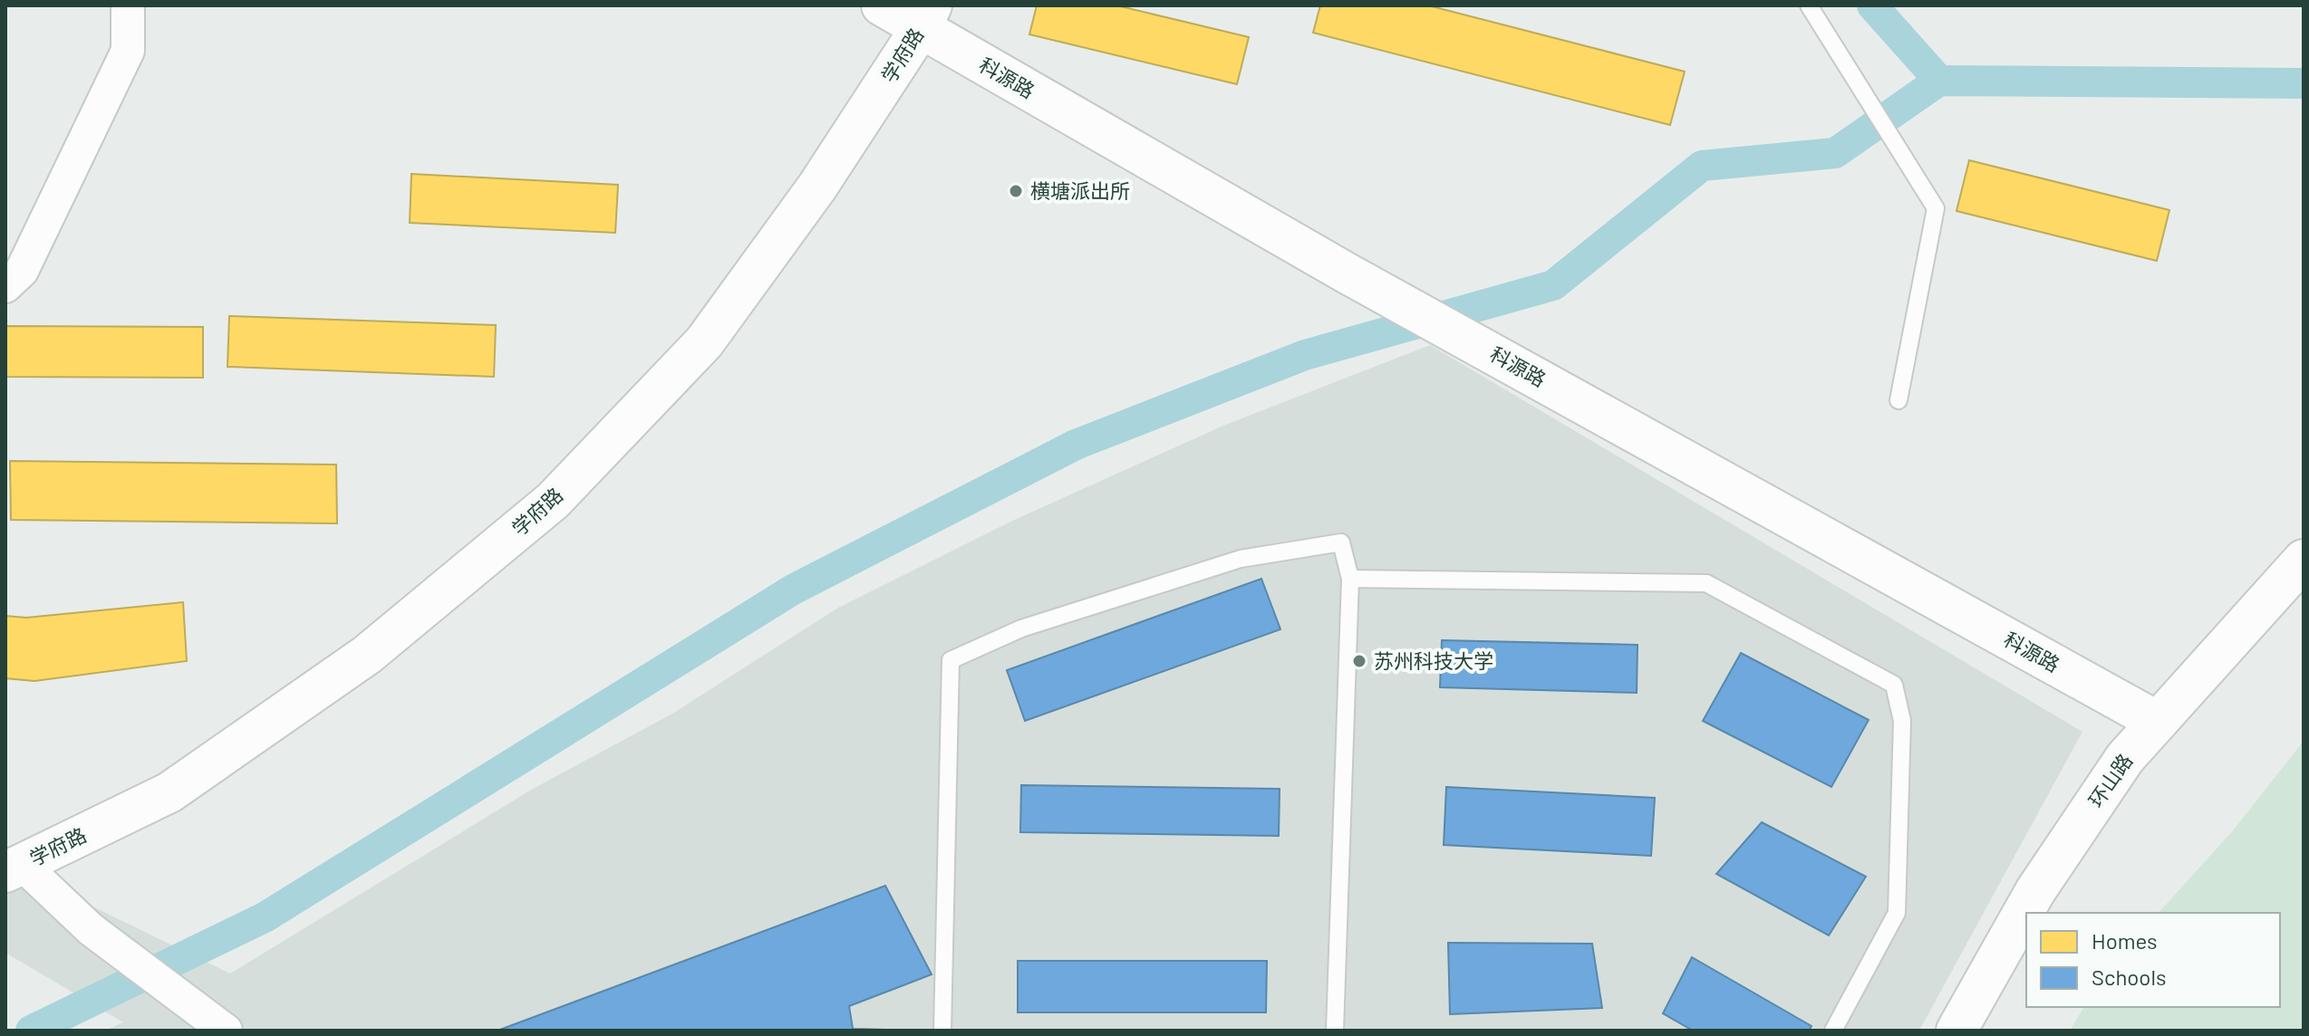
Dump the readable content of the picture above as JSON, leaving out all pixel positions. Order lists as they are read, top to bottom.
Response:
{
  "streets": {
    "street": ["学府路", "科源路", "环山路"]
  },
  "crossings": [
    ["学府路", "科源路"],
    ["科源路", "环山路"]
  ],
  "places": ["横塘派出所", "苏州科技大学"],
  "legend": ["Homes", "Schools"]
}
